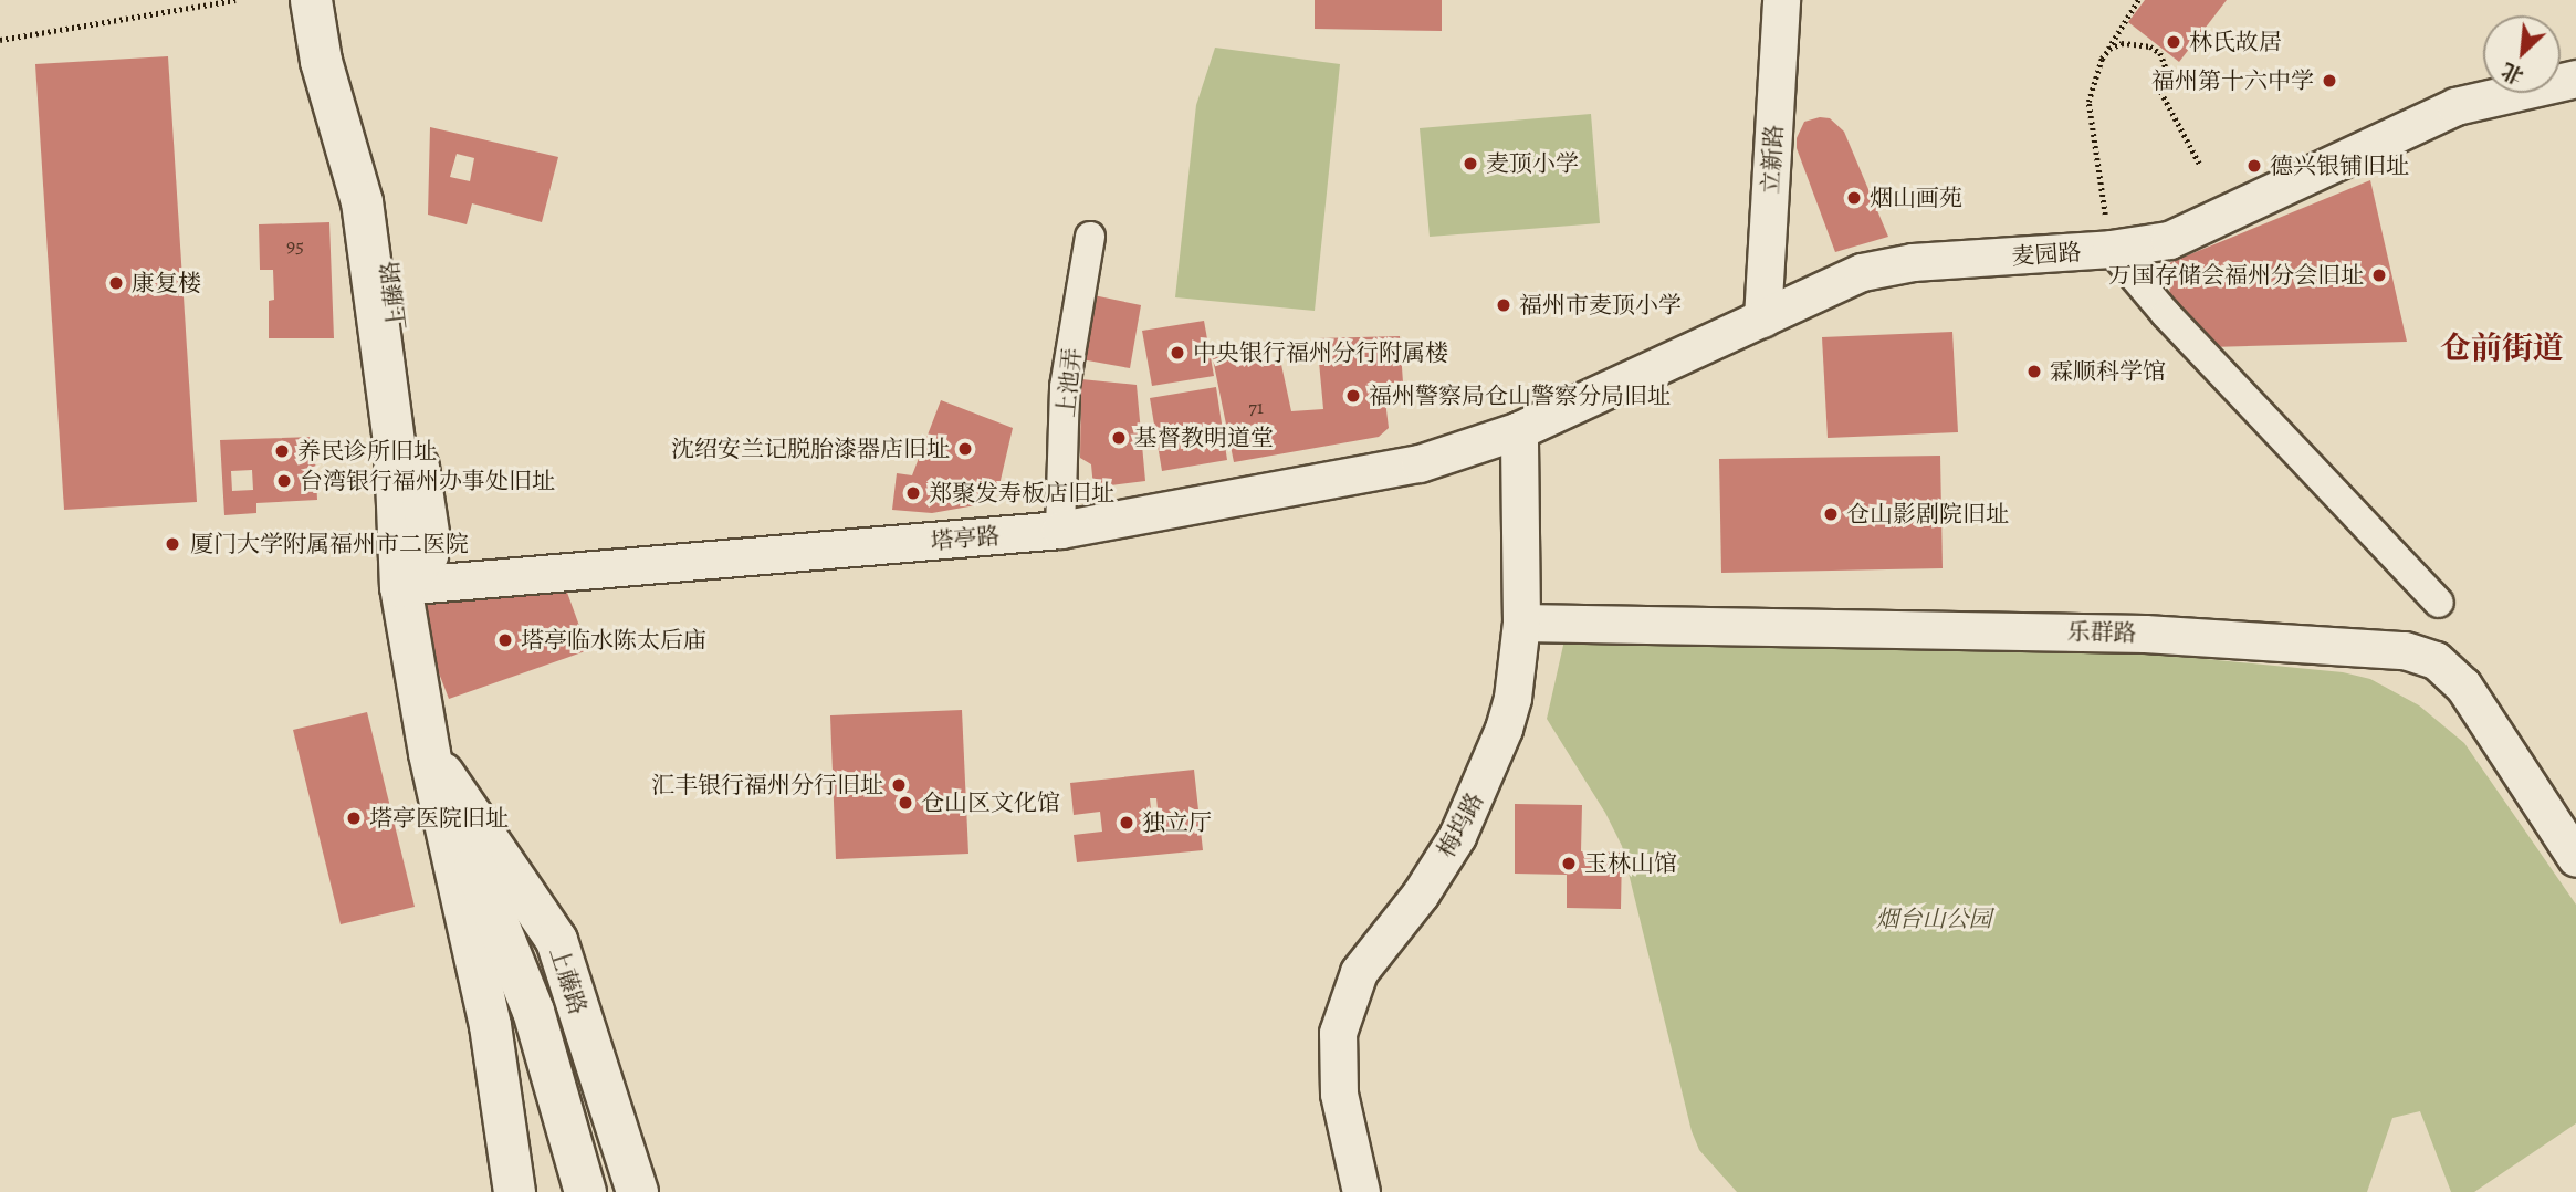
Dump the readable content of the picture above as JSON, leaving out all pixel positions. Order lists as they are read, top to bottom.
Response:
{
  "streets": {
    "main road": ["上藤路"],
    "street": [
      "立新路",
      "麦园路",
      "上池弄",
      "塔亭路",
      "乐群路",
      "梅坞路"
    ]
  },
  "crossings": [
    ["立新路", "麦园路"],
    ["麦园路", "塔亭路"],
    ["麦园路", "梅坞路"],
    ["上藤路", "塔亭路"],
    ["上池弄", "塔亭路"],
    ["塔亭路", "梅坞路"],
    ["乐群路", "梅坞路"]
  ],
  "districts": ["仓前街道"],
  "parks": ["烟台山公园"],
  "places": [
    "林氏故居",
    "福州第十六中学",
    "麦顶小学",
    "德兴银铺旧址",
    "烟山画苑",
    "万国存储会福州分会旧址",
    "康复楼",
    "福州市麦顶小学",
    "中央银行福州分行附属楼",
    "霖顺科学馆",
    "福州警察局仓山警察分局旧址",
    "基督教明道堂",
    "沈绍安兰记脱胎漆器店旧址",
    "养民诊所旧址",
    "台湾银行福州办事处旧址",
    "郑聚发寿板店旧址",
    "仓山影剧院旧址",
    "厦门大学附属福州市二医院",
    "塔亭临水陈太后庙",
    "汇丰银行福州分行旧址",
    "仓山区文化馆",
    "塔亭医院旧址",
    "独立厅",
    "玉林山馆"
  ],
  "house_numbers": ["95", "71"],
  "north": "bottom left"
}
